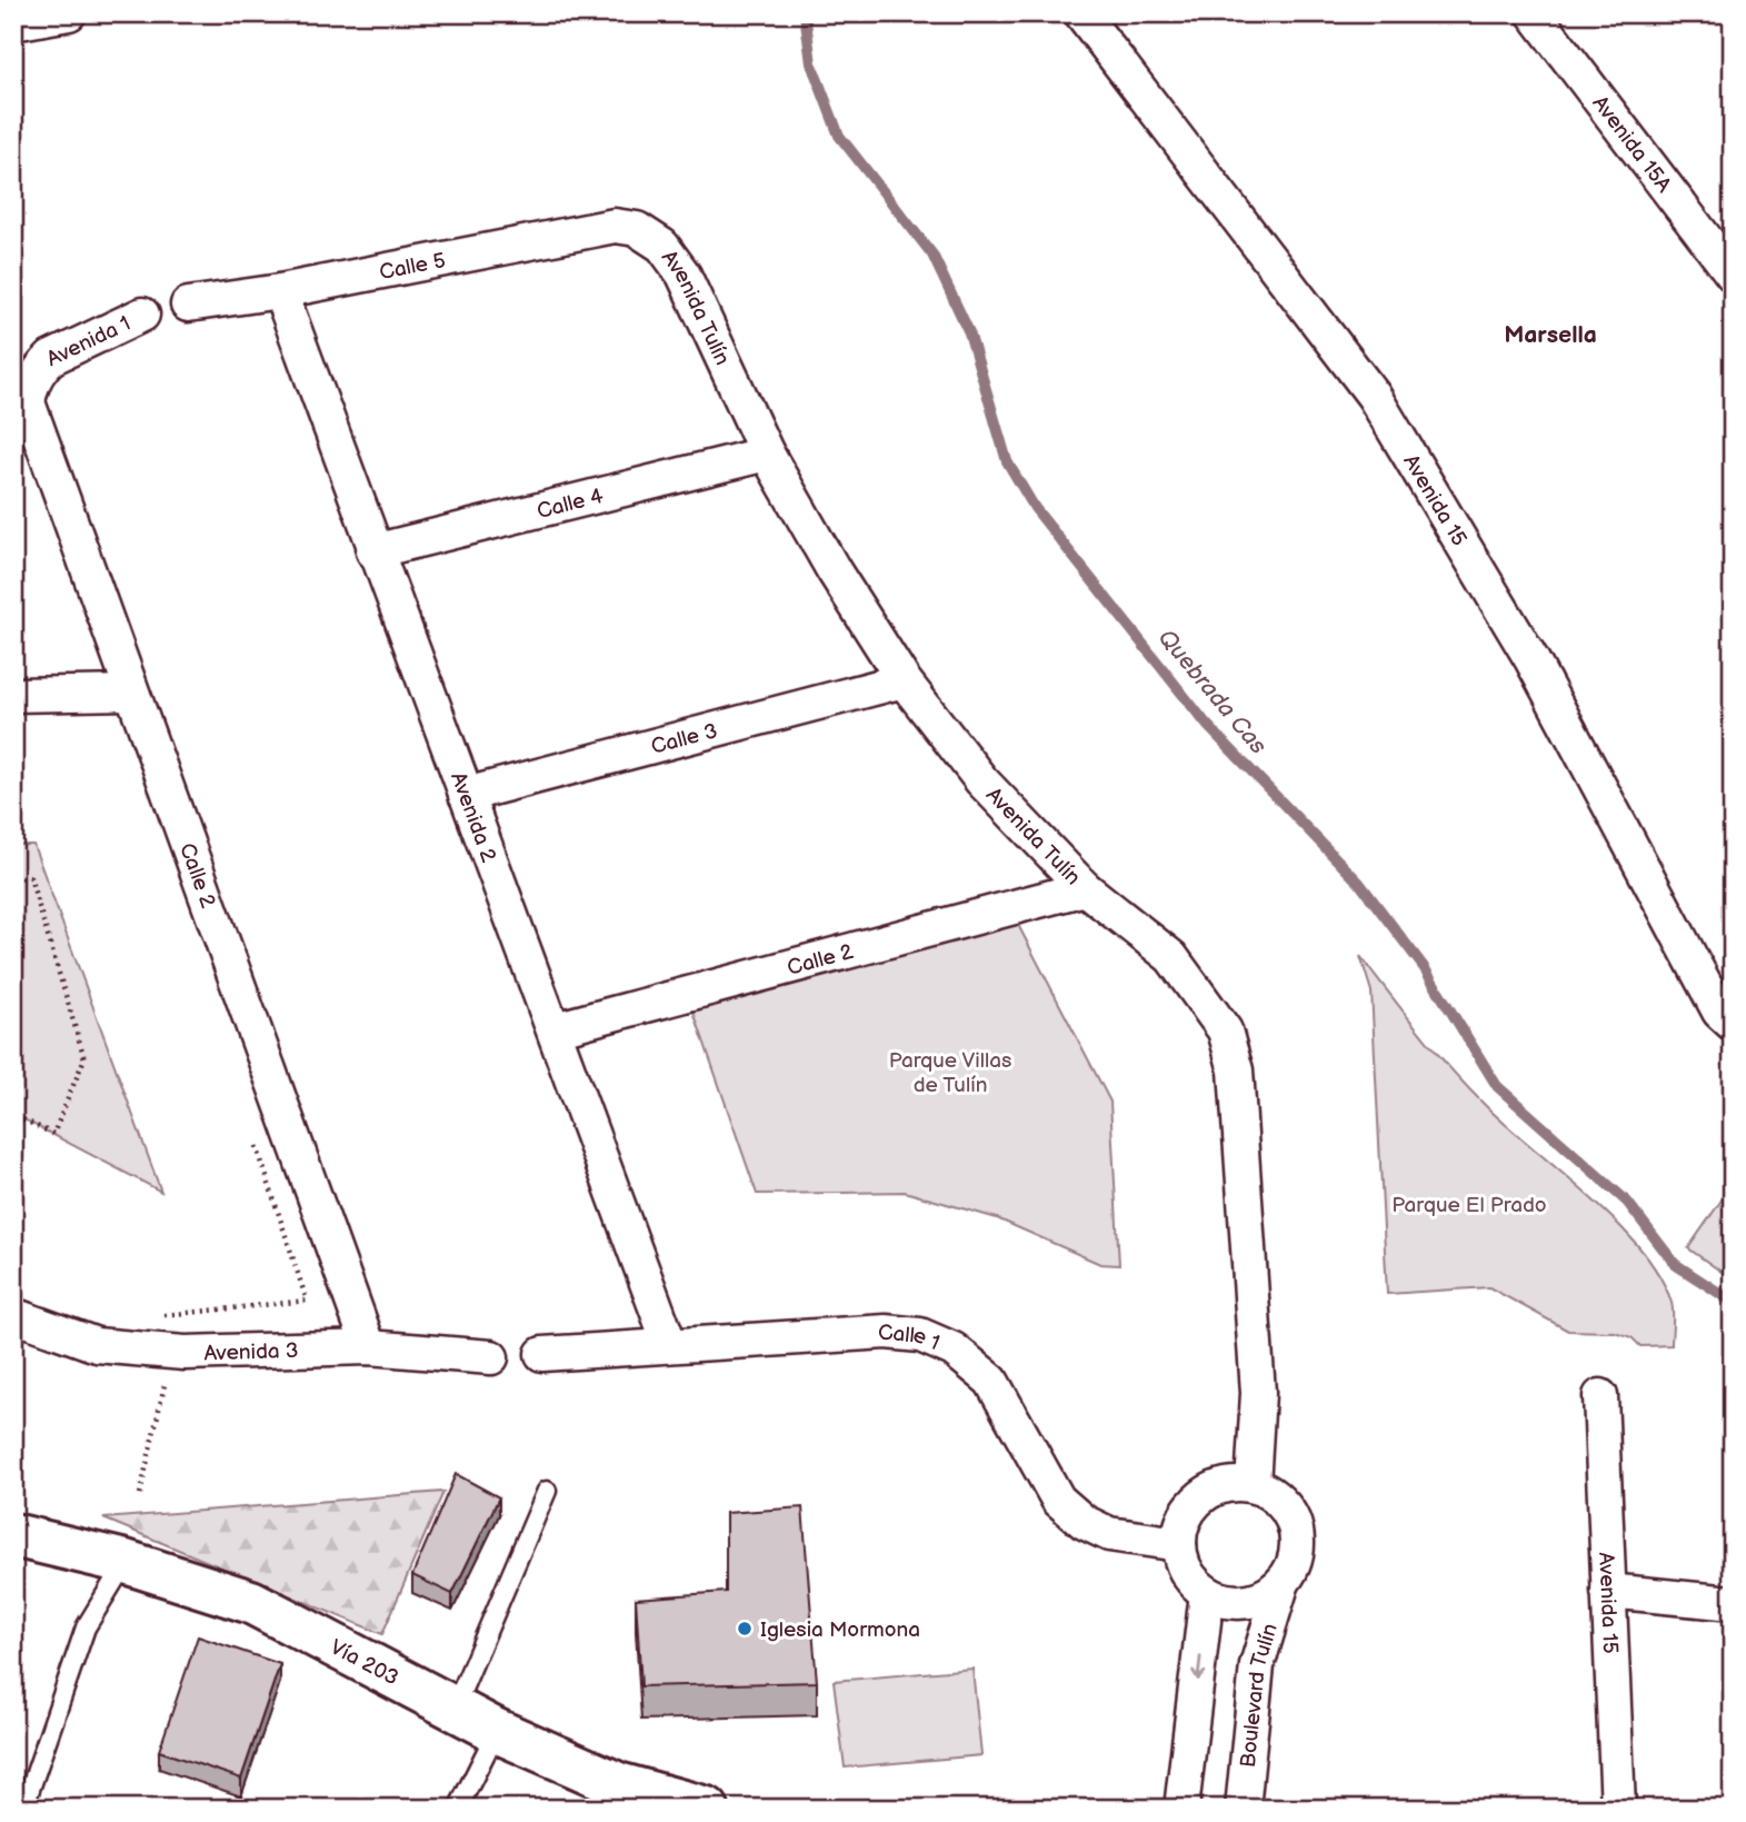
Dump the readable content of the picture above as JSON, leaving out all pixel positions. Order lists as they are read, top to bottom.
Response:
{
  "streets": {
    "main road": ["Vía 203"],
    "street": [
      "Avenida 15A",
      "Calle 5",
      "Avenida Tulín",
      "Avenida 1",
      "Avenida 15",
      "Calle 4",
      "Calle 3",
      "Avenida 2",
      "Calle 2",
      "Calle 1",
      "Avenida 3",
      "Boulevard Tulín"
    ]
  },
  "crossings": [
    ["Calle 5", "Avenida Tulín"],
    ["Calle 5", "Avenida 2"],
    ["Avenida Tulín", "Calle 4"],
    ["Avenida Tulín", "Calle 3"],
    ["Avenida Tulín", "Calle 2"],
    ["Avenida Tulín", "Calle 1"],
    ["Avenida Tulín", "Boulevard Tulín"],
    ["Avenida 1", "Calle 2"],
    ["Calle 4", "Avenida 2"],
    ["Calle 3", "Avenida 2"],
    ["Avenida 2", "Calle 2"],
    ["Avenida 2", "Calle 1"],
    ["Calle 2", "Avenida 3"],
    ["Calle 1", "Boulevard Tulín"]
  ],
  "districts": ["Marsella"],
  "water": ["Quebrada Cas"],
  "parks": ["Parque Villas de Tulín", "Parque El Prado"],
  "places": ["Iglesia Mormona"]
}
